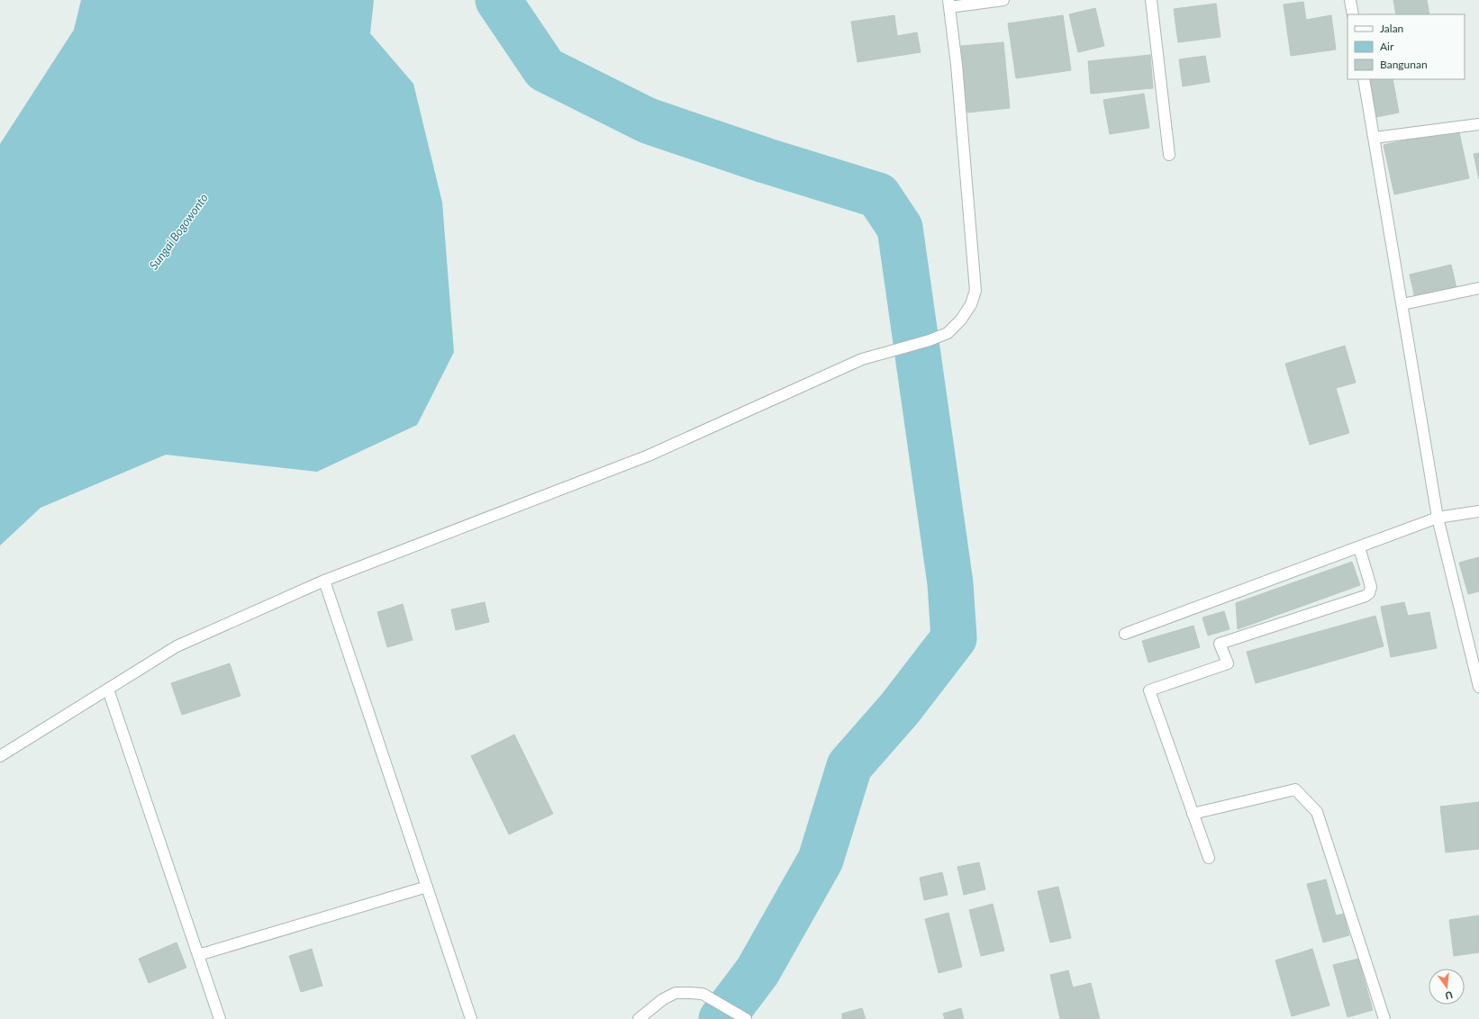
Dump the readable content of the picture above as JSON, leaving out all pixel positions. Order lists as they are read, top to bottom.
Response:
{
  "water": ["Sungai Bogowonto"],
  "legend": ["Jalan", "Air", "Bangunan"],
  "north": "bottom"
}
